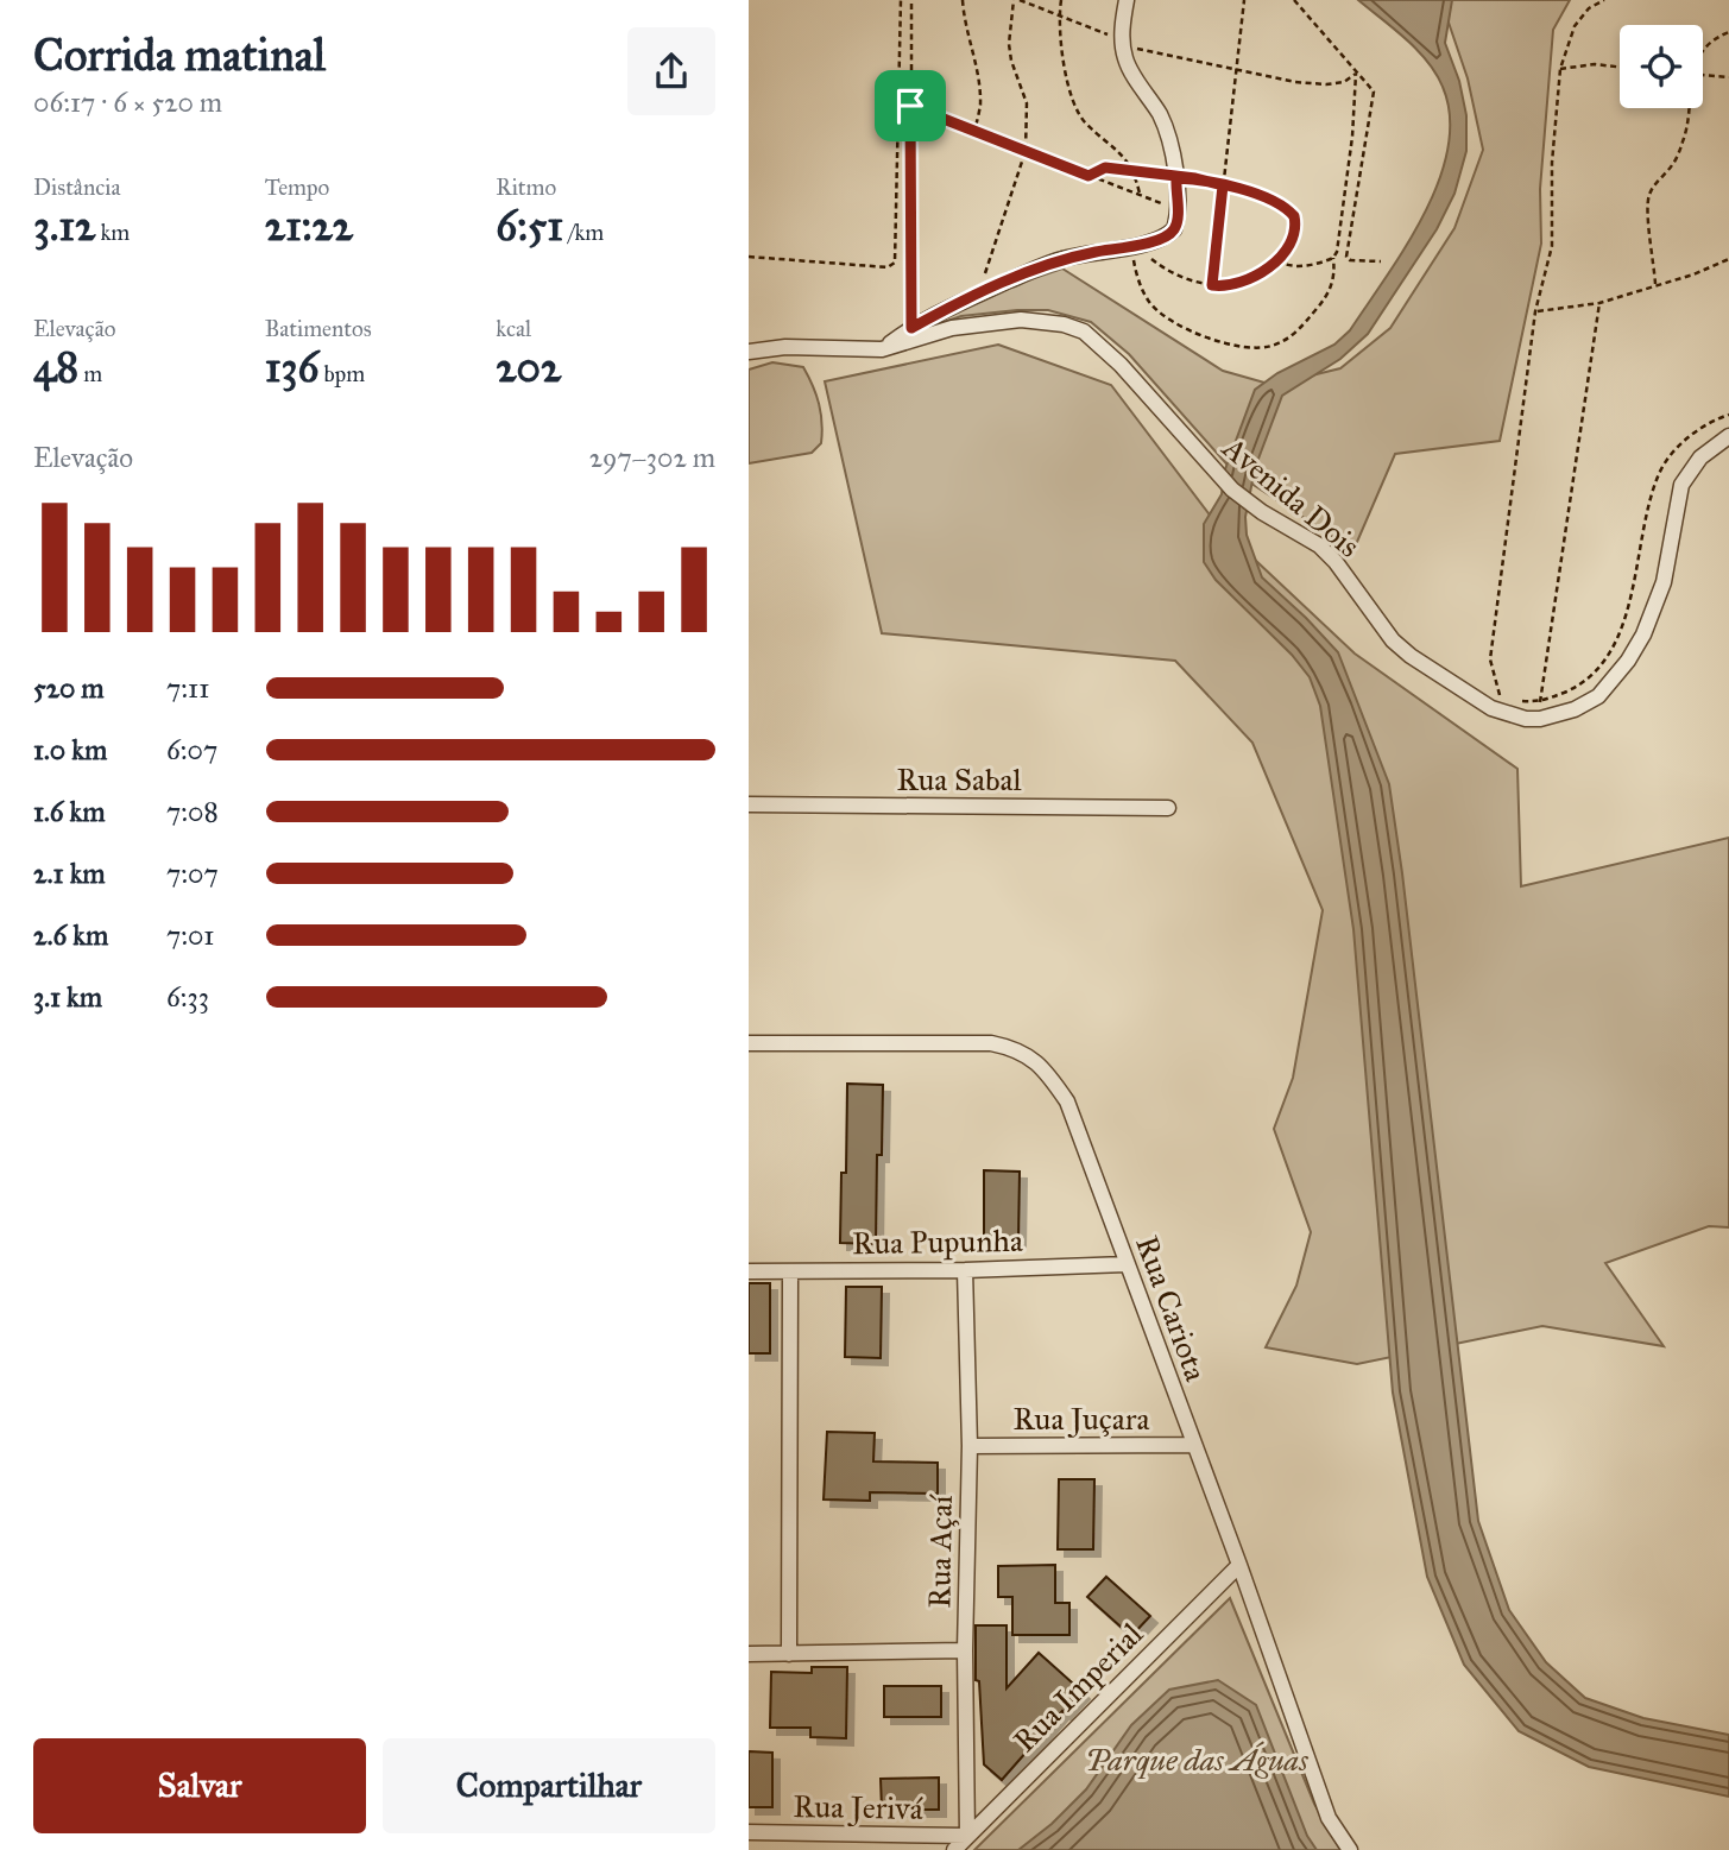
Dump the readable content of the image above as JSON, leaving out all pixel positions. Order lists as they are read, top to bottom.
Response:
{
  "streets": {
    "street": [
      "Avenida Dois",
      "Rua Sabal",
      "Rua Pupunha",
      "Rua Cariota",
      "Rua Juçara",
      "Rua Açaí",
      "Rua Imperial",
      "Rua Jerivá"
    ]
  },
  "crossings": [
    ["Rua Pupunha", "Rua Cariota"],
    ["Rua Pupunha", "Rua Açaí"],
    ["Rua Cariota", "Rua Juçara"],
    ["Rua Cariota", "Rua Imperial"],
    ["Rua Juçara", "Rua Açaí"],
    ["Rua Açaí", "Rua Imperial"],
    ["Rua Açaí", "Rua Jerivá"],
    ["Rua Imperial", "Rua Jerivá"]
  ],
  "parks": ["Parque das Águas"],
  "page": {
    "heading": ["Corrida matinal", "06:17 · 6 × 520 m"],
    "stats": [
      ["Distância", "3.12 km"],
      ["Tempo", "21:22"],
      ["Ritmo", "6:51 /km"],
      ["Elevação", "48 m"],
      ["Batimentos", "136 bpm"],
      ["kcal", "202"]
    ],
    "chart": ["Elevação", "297–302 m"],
    "list": [
      {
        "name": "520 m",
        "note": "7:11"
      },
      {
        "name": "1.0 km",
        "note": "6:07"
      },
      {
        "name": "1.6 km",
        "note": "7:08"
      },
      {
        "name": "2.1 km",
        "note": "7:07"
      },
      {
        "name": "2.6 km",
        "note": "7:01"
      },
      {
        "name": "3.1 km",
        "note": "6:33"
      }
    ],
    "buttons": ["Salvar", "Compartilhar"]
  }
}
